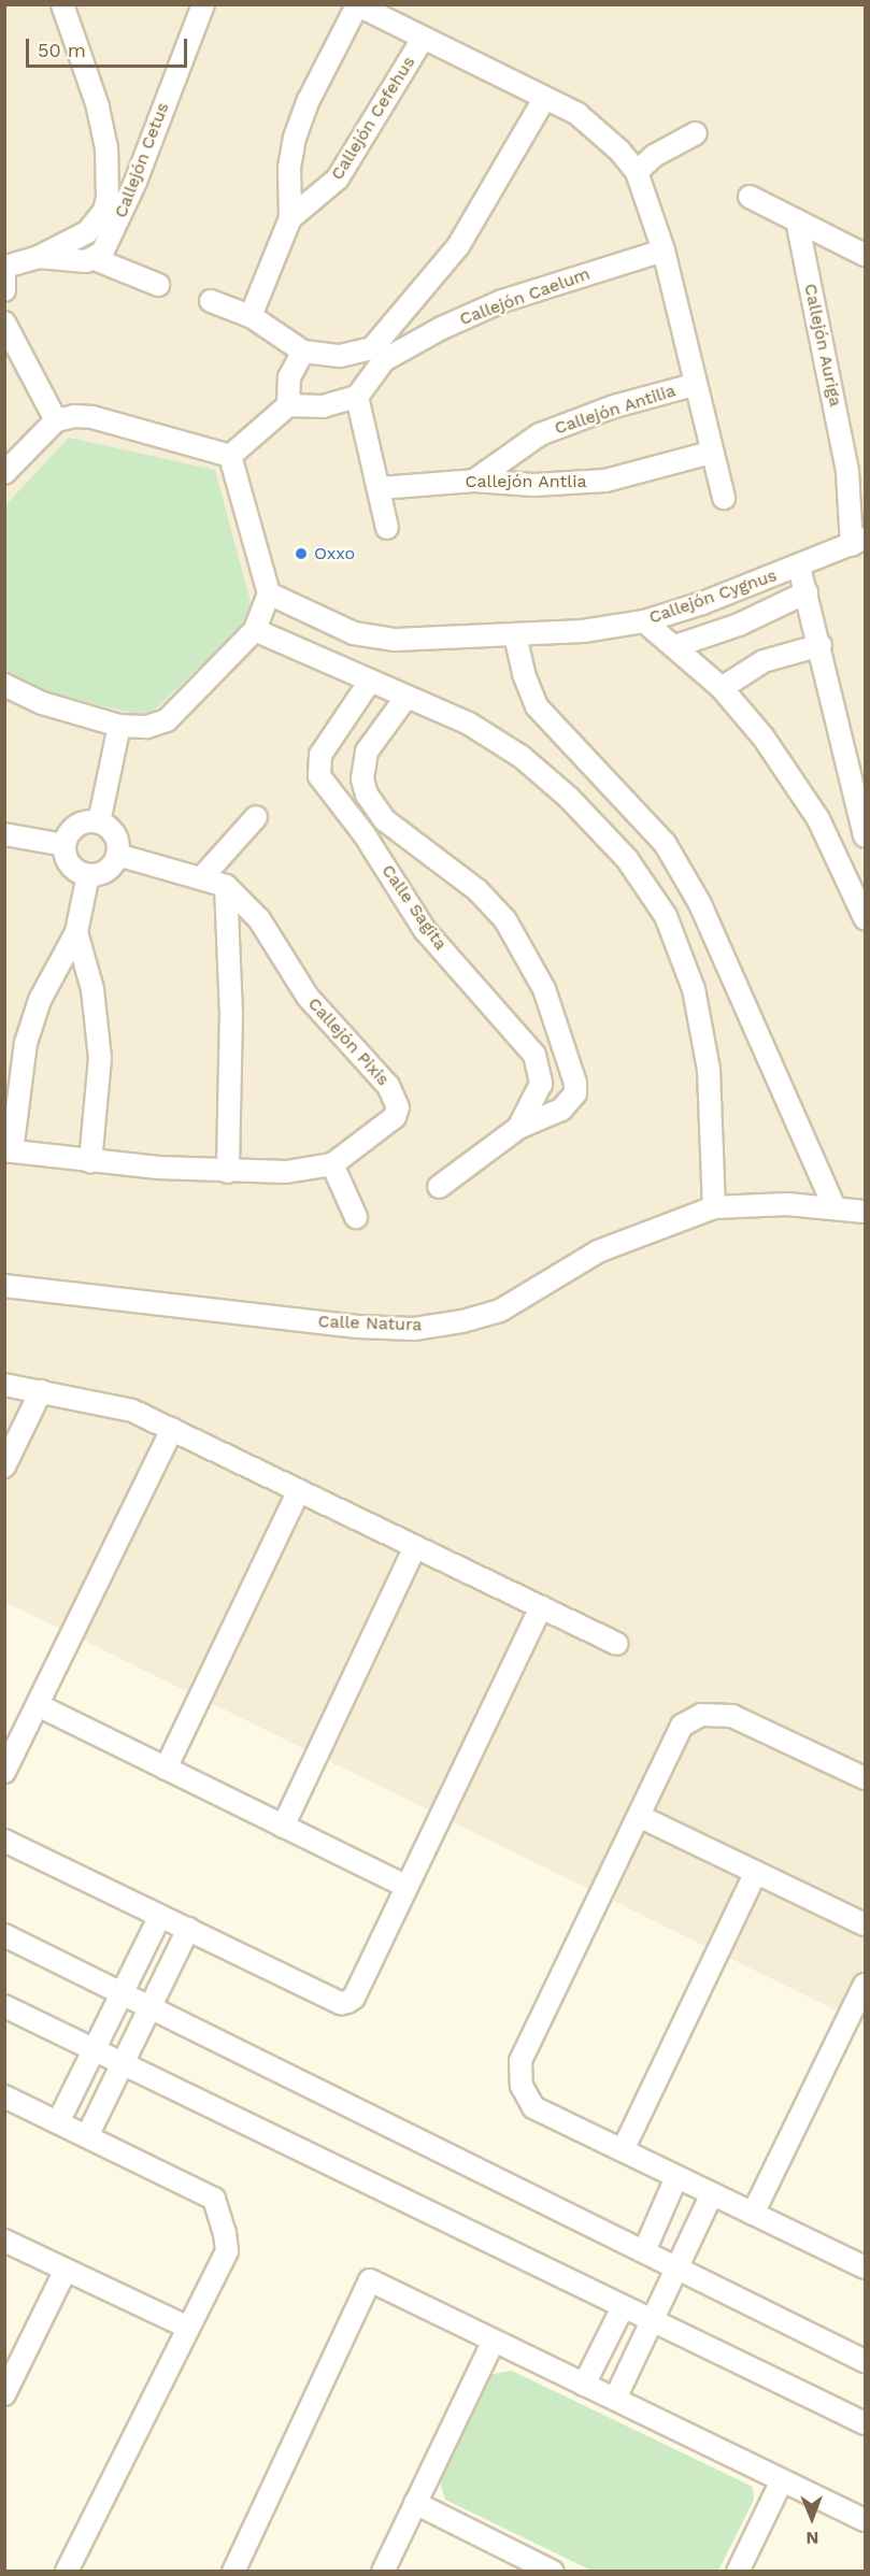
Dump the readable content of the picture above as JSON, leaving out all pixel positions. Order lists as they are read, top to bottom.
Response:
{
  "streets": {
    "street": [
      "Callejón Cefehus",
      "Callejón Cetus",
      "Callejón Caelum",
      "Callejón Auriga",
      "Callejón Antilia",
      "Callejón Antlia",
      "Callejón Cygnus",
      "Calle Sagita",
      "Callejón Pixis",
      "Calle Natura"
    ]
  },
  "crossings": [
    ["Callejón Cefehus", "Callejón Caelum"],
    ["Callejón Auriga", "Callejón Cygnus"],
    ["Callejón Antilia", "Callejón Antlia"]
  ],
  "places": ["Oxxo"],
  "scale_bar": "50 m",
  "north": "bottom"
}
